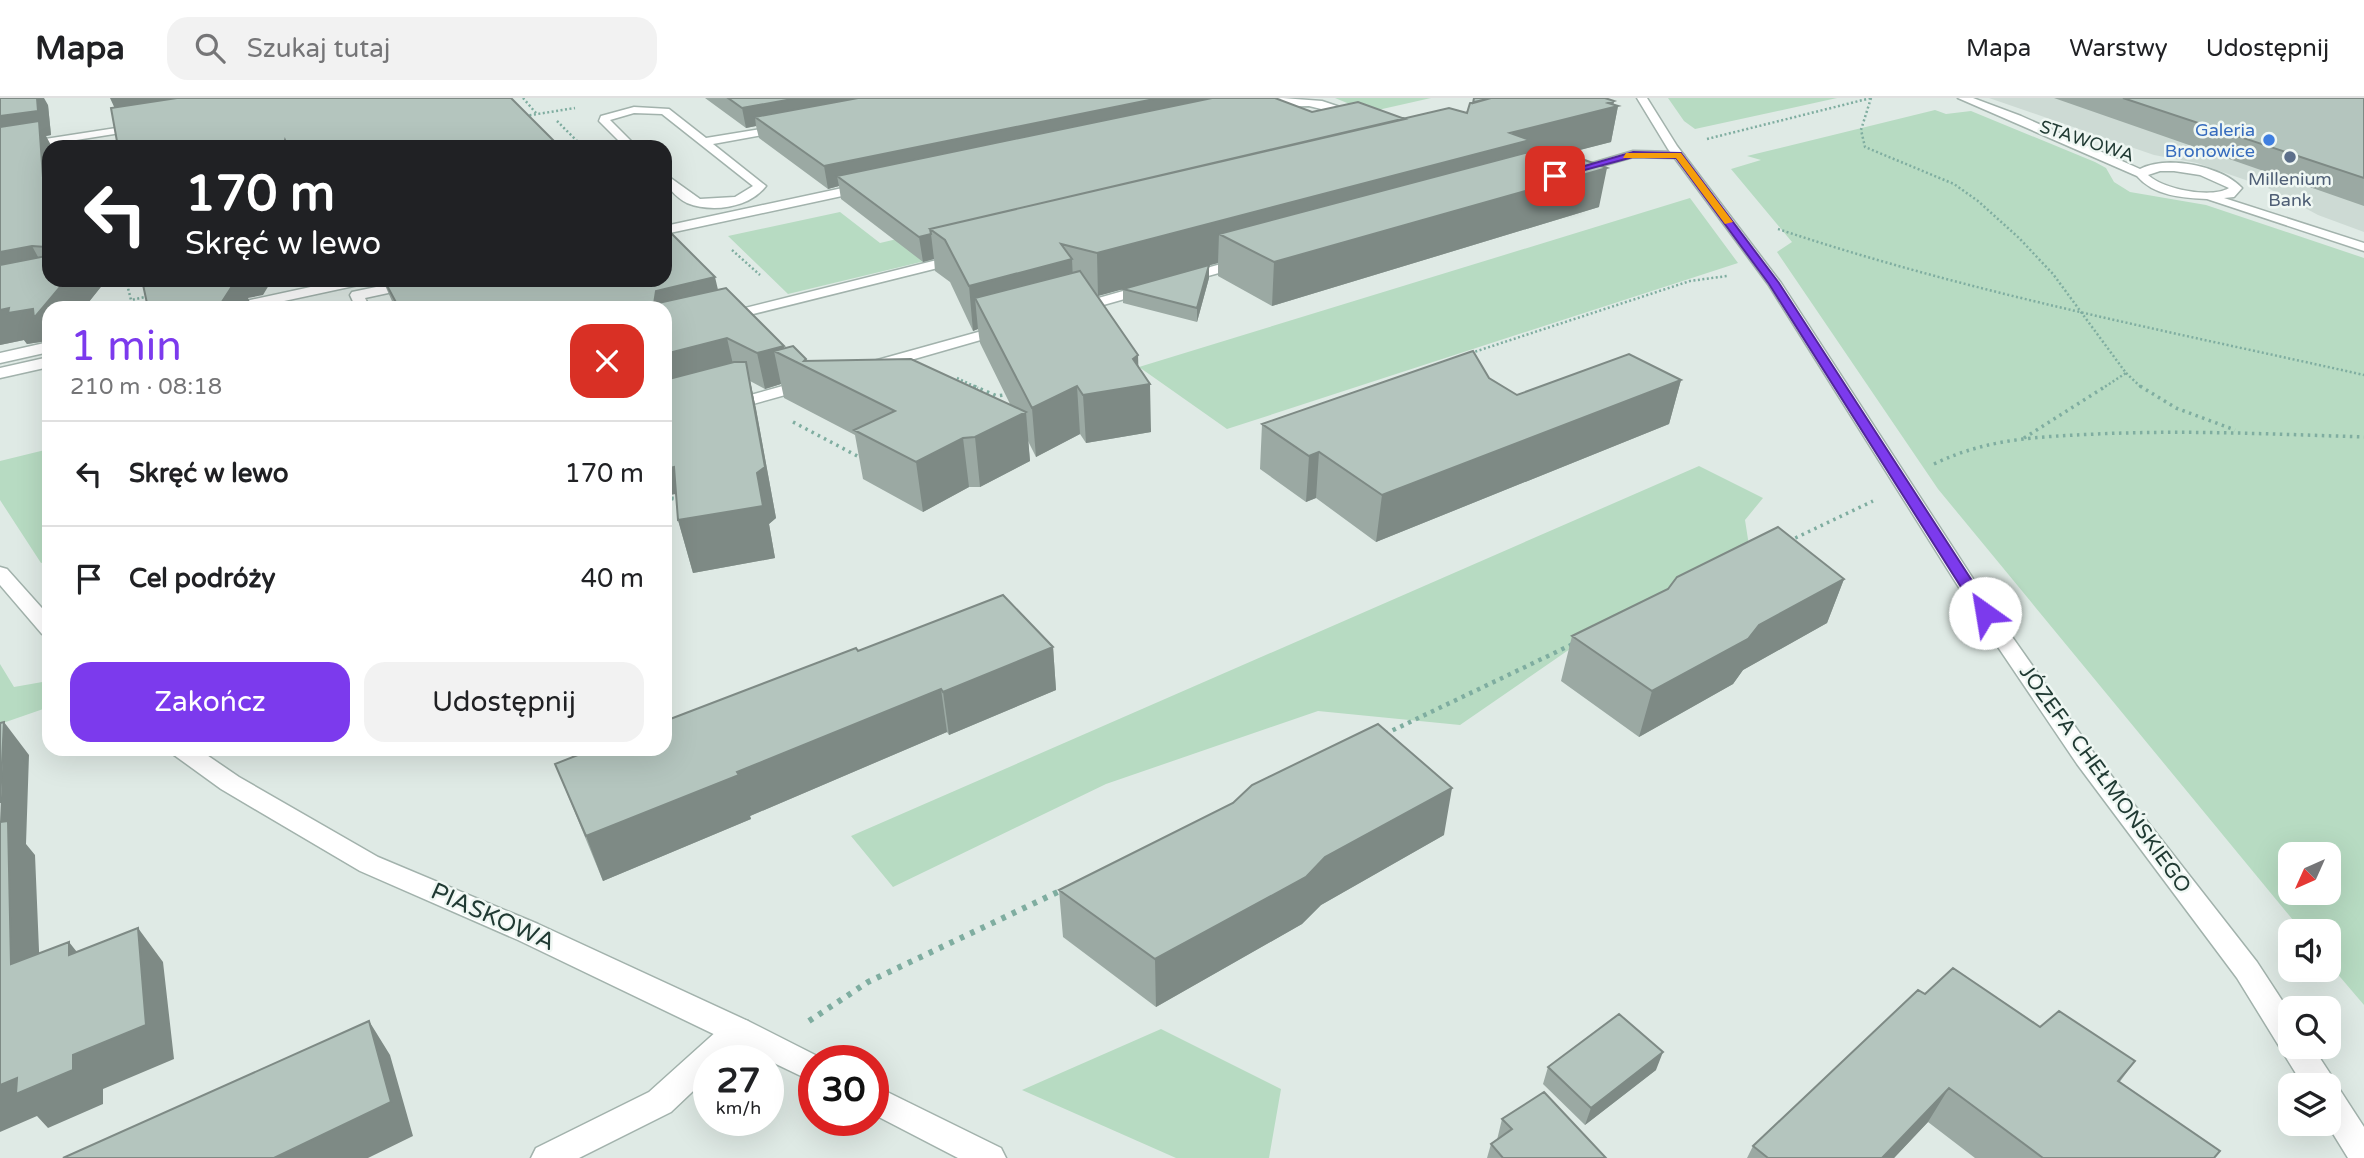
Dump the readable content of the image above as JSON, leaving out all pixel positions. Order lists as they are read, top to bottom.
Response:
{
  "streets": {
    "street": ["STAWOWA", "JÓZEFA CHEŁMOŃSKIEGO", "PIASKOWA"]
  },
  "places": ["Galeria Bronowice", "Millenium Bank"],
  "north": "bottom left",
  "page": {
    "header": "Mapa",
    "search": "Szukaj tutaj",
    "nav": ["Mapa", "Warstwy", "Udostępnij"],
    "turn": ["170 m", "Skręć w lewo"],
    "heading": ["1 min", "210 m · 08:18"],
    "list": [
      {
        "name": "Skręć w lewo",
        "value": "170 m"
      },
      {
        "name": "Cel podróży",
        "value": "40 m"
      }
    ],
    "buttons": ["Zakończ", "Udostępnij"],
    "speed": "27 km/h",
    "limit": "30"
  }
}
